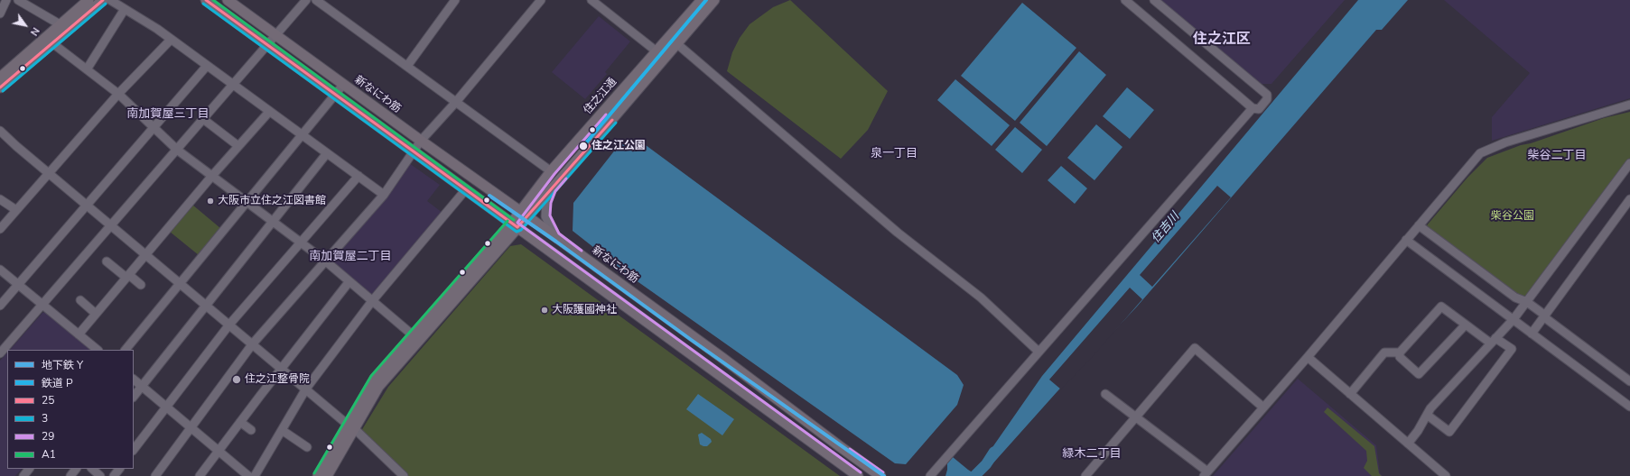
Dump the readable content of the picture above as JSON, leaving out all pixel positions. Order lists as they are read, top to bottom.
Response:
{
  "streets": {
    "main road": ["新なにわ筋", "住之江通"]
  },
  "crossings": [
    ["新なにわ筋", "住之江通"]
  ],
  "districts": [
    "住之江区",
    "南加賀屋三丁目",
    "泉一丁目",
    "柴谷二丁目",
    "南加賀屋二丁目",
    "緑木二丁目"
  ],
  "water": ["住吉川"],
  "parks": ["柴谷公園"],
  "places": [
    "住之江公園",
    "大阪市立住之江図書館",
    "大阪護國神社",
    "住之江整骨院"
  ],
  "lines": [
    "rail line P",
    "transit line 25",
    "transit line A1",
    "transit line 3",
    "transit line 29",
    "metro line Y"
  ],
  "legend": [
    "地下鉄 Y",
    "鉄道 P",
    "25",
    "3",
    "29",
    "A1"
  ],
  "north": "bottom right"
}
